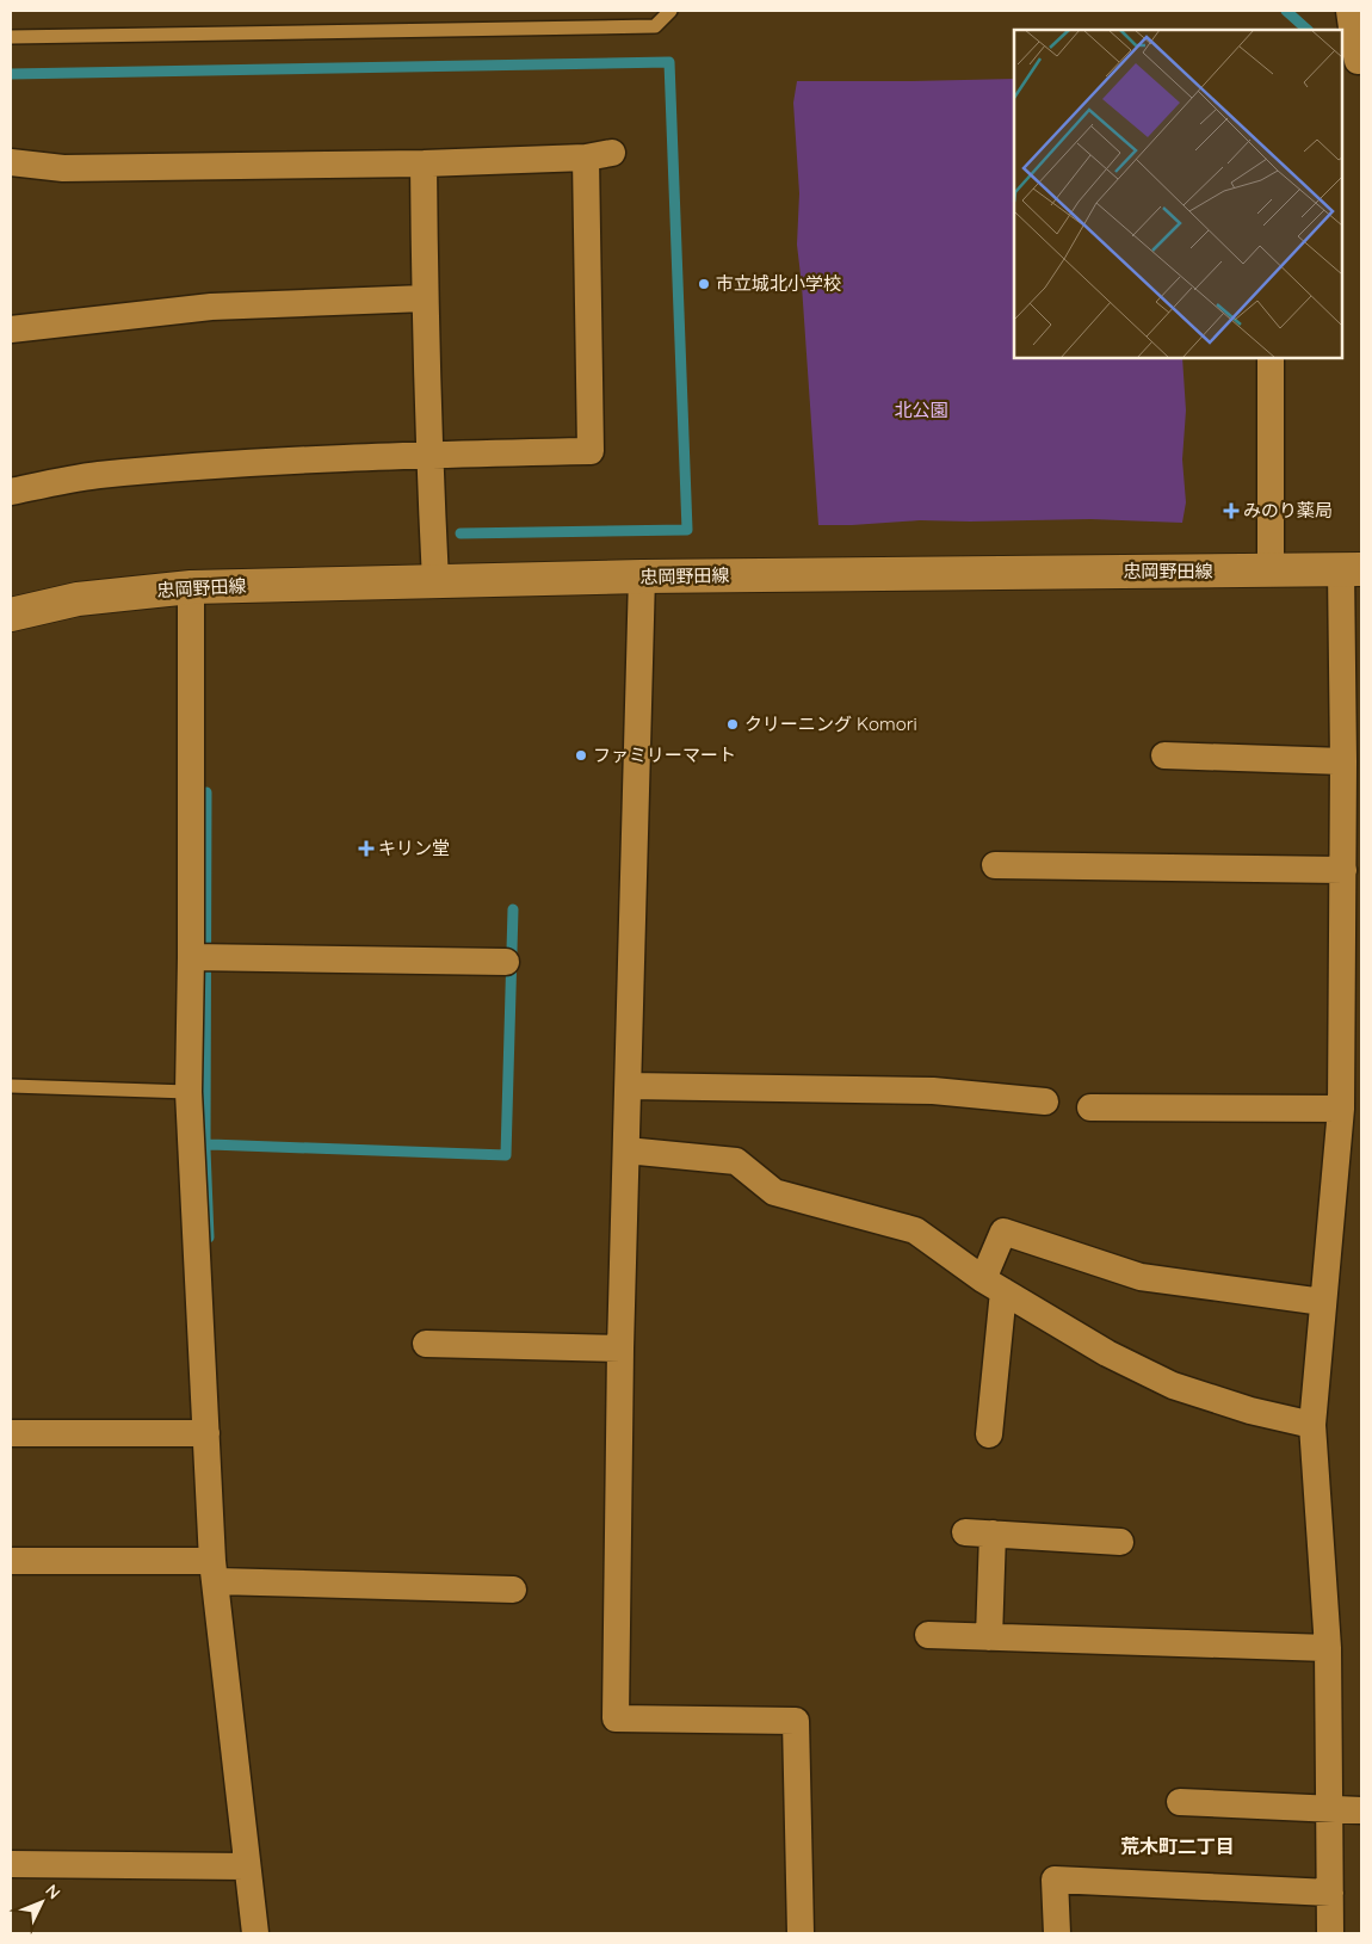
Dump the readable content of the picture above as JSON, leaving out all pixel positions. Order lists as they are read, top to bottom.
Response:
{
  "streets": {
    "street": ["忠岡野田線"]
  },
  "districts": ["荒木町二丁目"],
  "parks": ["北公園"],
  "places": {
    "other": ["市立城北小学校", "クリーニング Komori", "ファミリーマート"],
    "health": ["みのり薬局", "キリン堂"]
  },
  "north": "top right"
}
